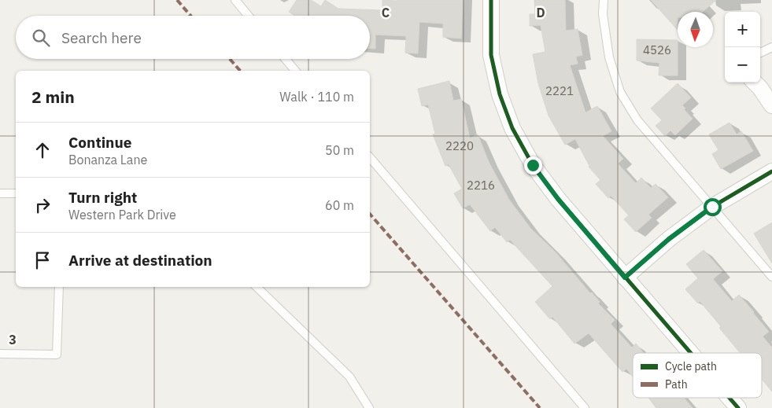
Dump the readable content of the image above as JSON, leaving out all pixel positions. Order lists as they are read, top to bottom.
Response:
{
  "house_numbers": [
    "4526",
    "2221",
    "2220",
    "2216"
  ],
  "legend": ["Cycle path", "Path"],
  "north": "bottom",
  "page": {
    "map_buttons": ["+", "−"],
    "search": "Search here",
    "heading": ["2 min", "Walk · 110 m"],
    "list": [
      ["Continue", "Bonanza Lane", "50 m"],
      ["Turn right", "Western Park Drive", "60 m"],
      "Arrive at destination"
    ]
  },
  "grid": {
    "columns": ["C", "D"],
    "rows": ["3"]
  }
}
